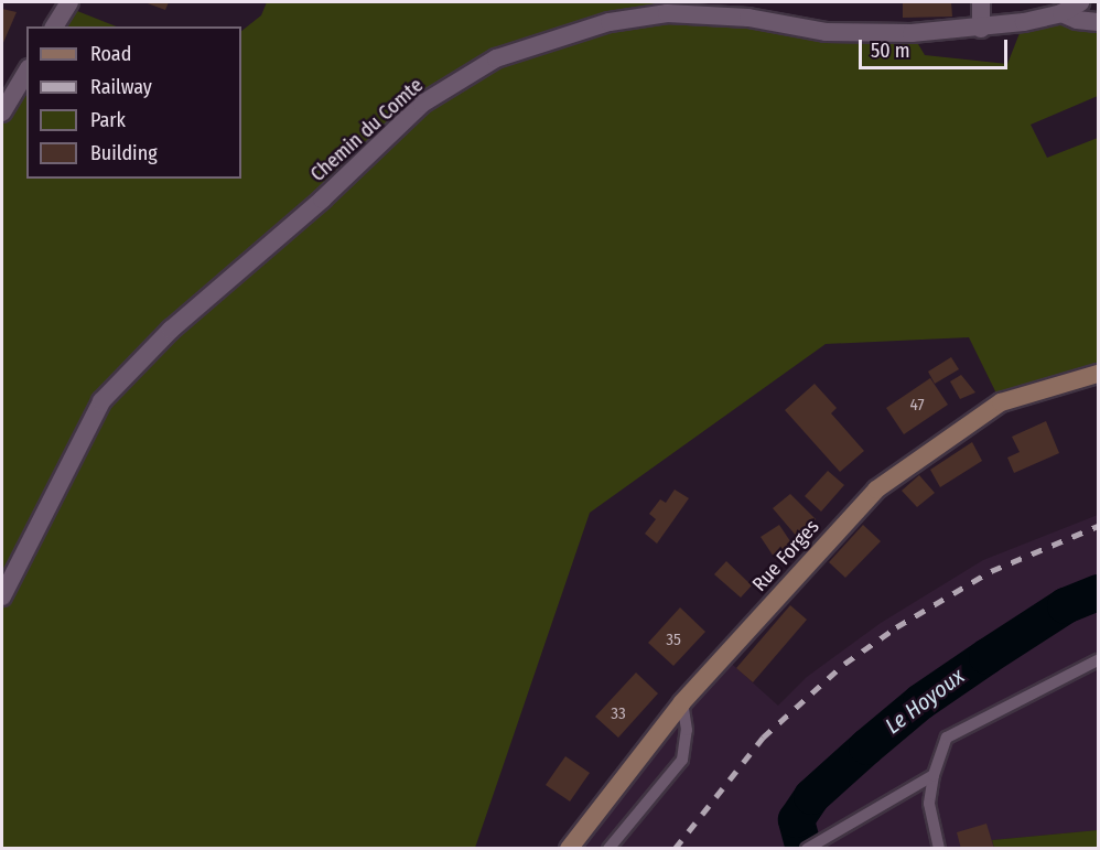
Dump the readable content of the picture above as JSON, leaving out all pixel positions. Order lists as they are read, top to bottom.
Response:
{
  "streets": {
    "main road": ["Rue Forges"],
    "street": ["Chemin du Comte"]
  },
  "water": ["Le Hoyoux"],
  "house_numbers": ["47", "35", "33"],
  "legend": [
    "Road",
    "Railway",
    "Park",
    "Building"
  ],
  "scale_bar": "50 m"
}
